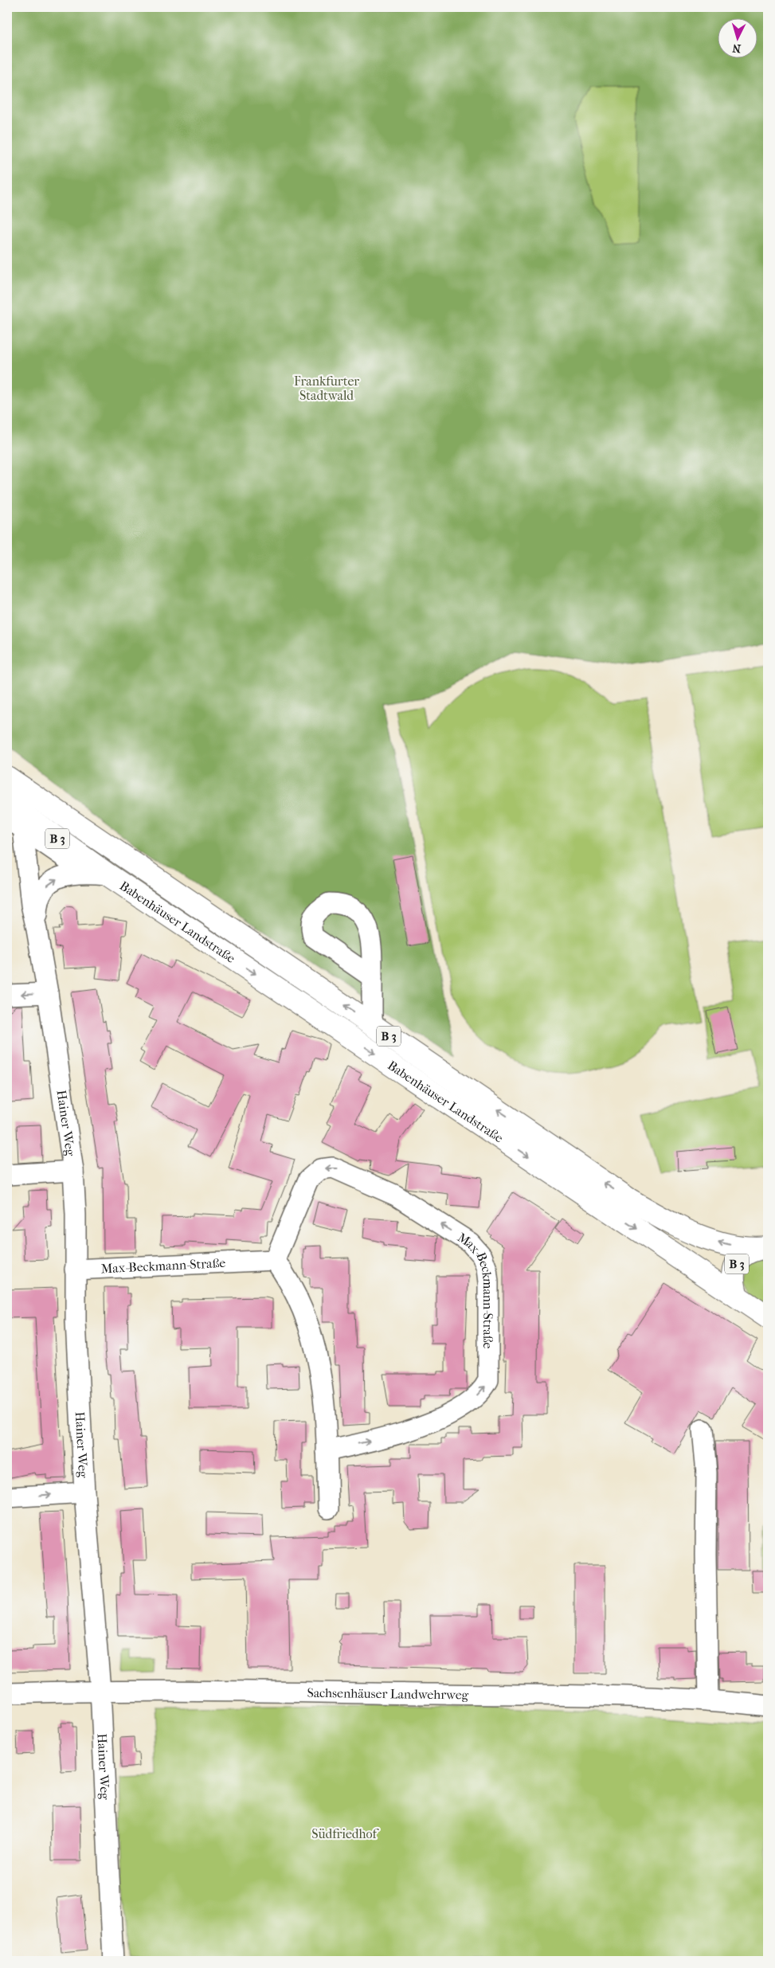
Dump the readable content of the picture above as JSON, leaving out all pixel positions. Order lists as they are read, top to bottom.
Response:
{
  "streets": {
    "main road": ["B 3", "Babenhäuser Landstraße"],
    "street": ["Hainer Weg", "Max-Beckmann-Straße", "Sachsenhäuser Landwehrweg"]
  },
  "crossings": [
    ["B 3", "Babenhäuser Landstraße"],
    ["Babenhäuser Landstraße", "Hainer Weg"],
    ["Hainer Weg", "Max-Beckmann-Straße"],
    ["Hainer Weg", "Sachsenhäuser Landwehrweg"]
  ],
  "parks": ["Frankfurter Stadtwald", "Südfriedhof"],
  "north": "bottom"
}
